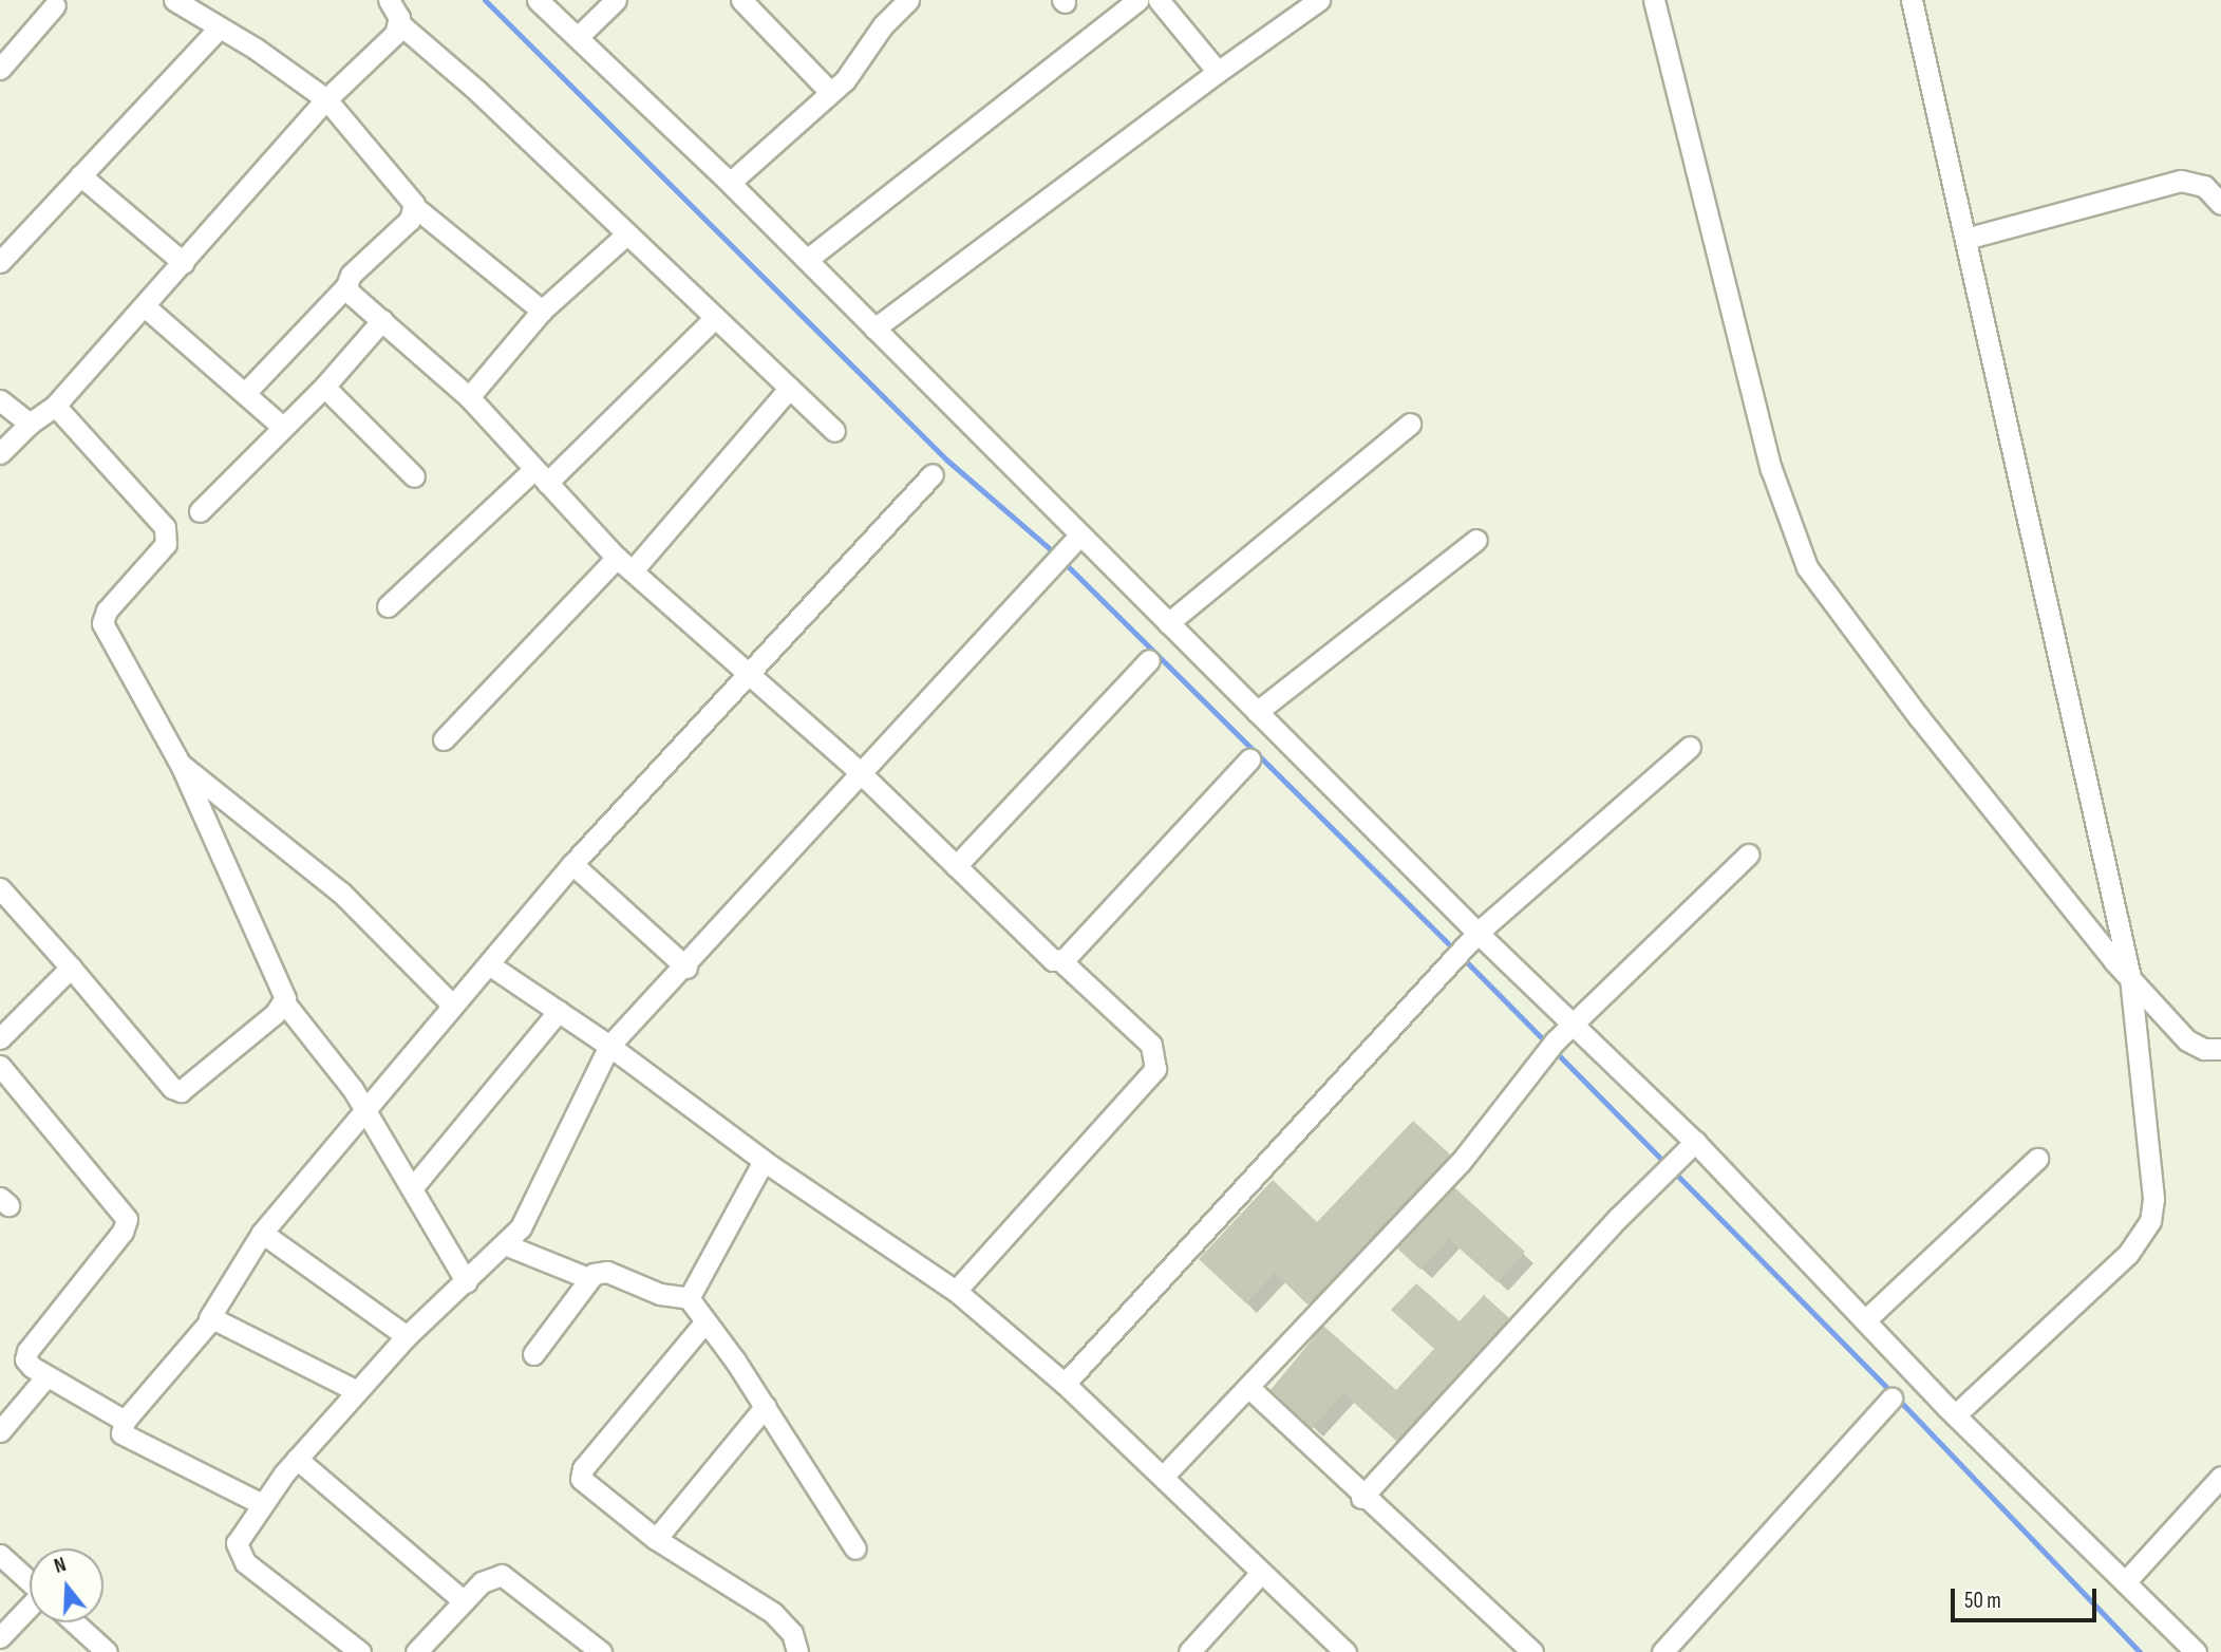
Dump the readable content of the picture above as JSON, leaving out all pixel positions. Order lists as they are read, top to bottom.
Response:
{
  "scale_bar": "50 m",
  "north": "top"
}
